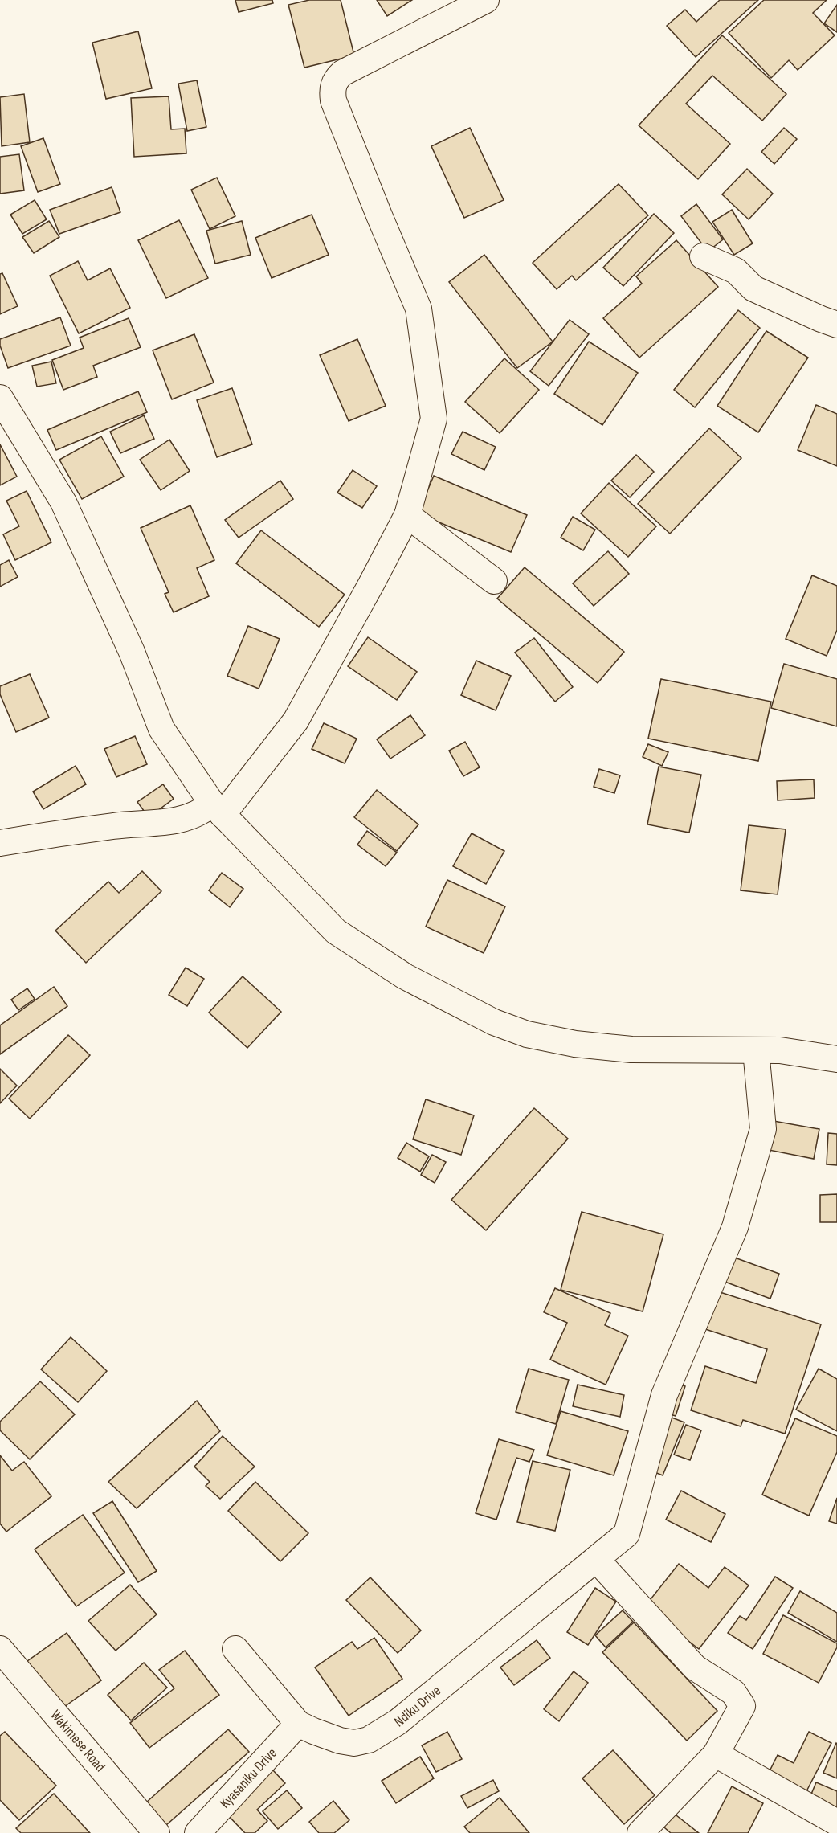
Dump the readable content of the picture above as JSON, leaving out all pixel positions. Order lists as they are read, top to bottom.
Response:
{
  "streets": {
    "street": ["Ndiku Drive", "Wakimese Road", "Kyasaniku Drive"]
  },
  "crossings": [
    ["Ndiku Drive", "Kyasaniku Drive"]
  ]
}
